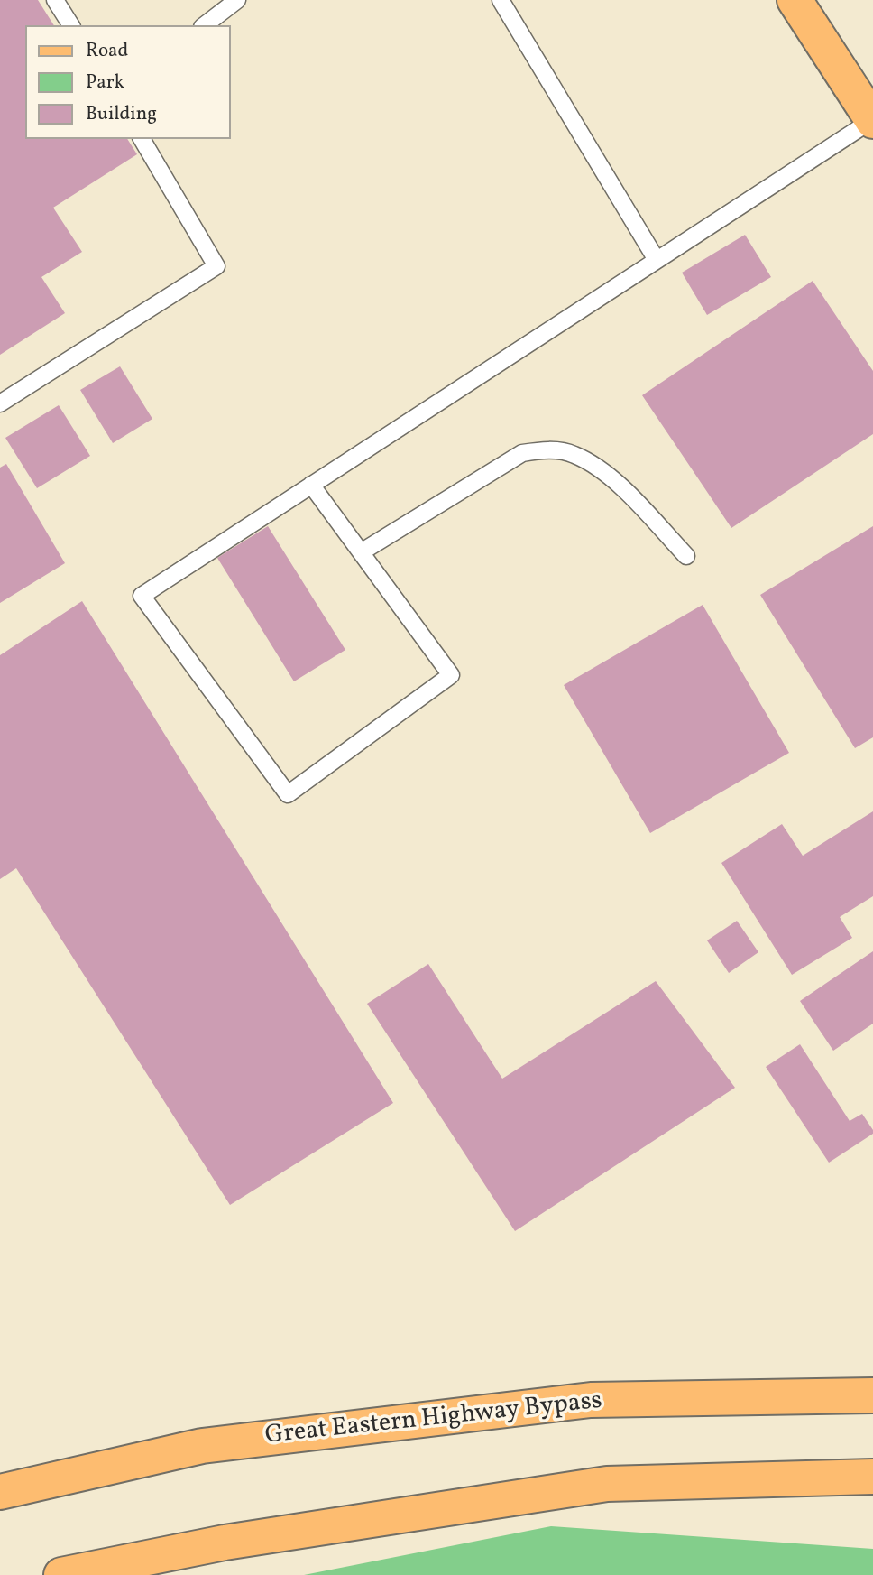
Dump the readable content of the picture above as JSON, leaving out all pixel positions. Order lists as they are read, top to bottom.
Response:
{
  "streets": {
    "main road": ["Great Eastern Highway Bypass"]
  },
  "legend": ["Road", "Park", "Building"]
}
